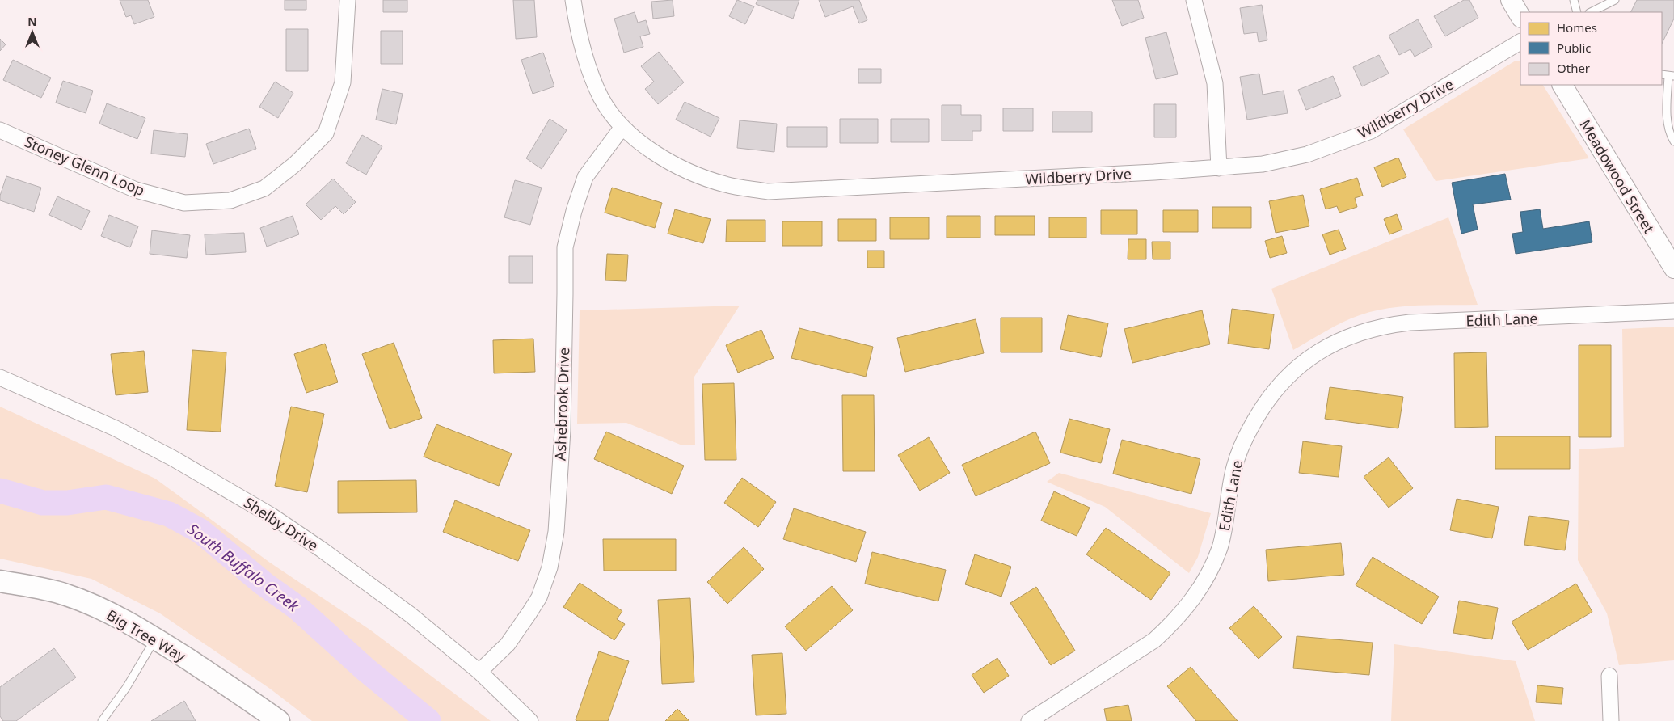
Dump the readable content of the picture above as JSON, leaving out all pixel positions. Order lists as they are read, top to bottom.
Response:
{
  "streets": {
    "main road": ["Big Tree Way"],
    "street": [
      "Wildberry Drive",
      "Stoney Glenn Loop",
      "Meadowood Street",
      "Edith Lane",
      "Ashebrook Drive",
      "Shelby Drive"
    ]
  },
  "crossings": [
    ["Wildberry Drive", "Ashebrook Drive"],
    ["Ashebrook Drive", "Shelby Drive"]
  ],
  "water": ["South Buffalo Creek"],
  "legend": ["Homes", "Public", "Other"],
  "north": "top"
}
